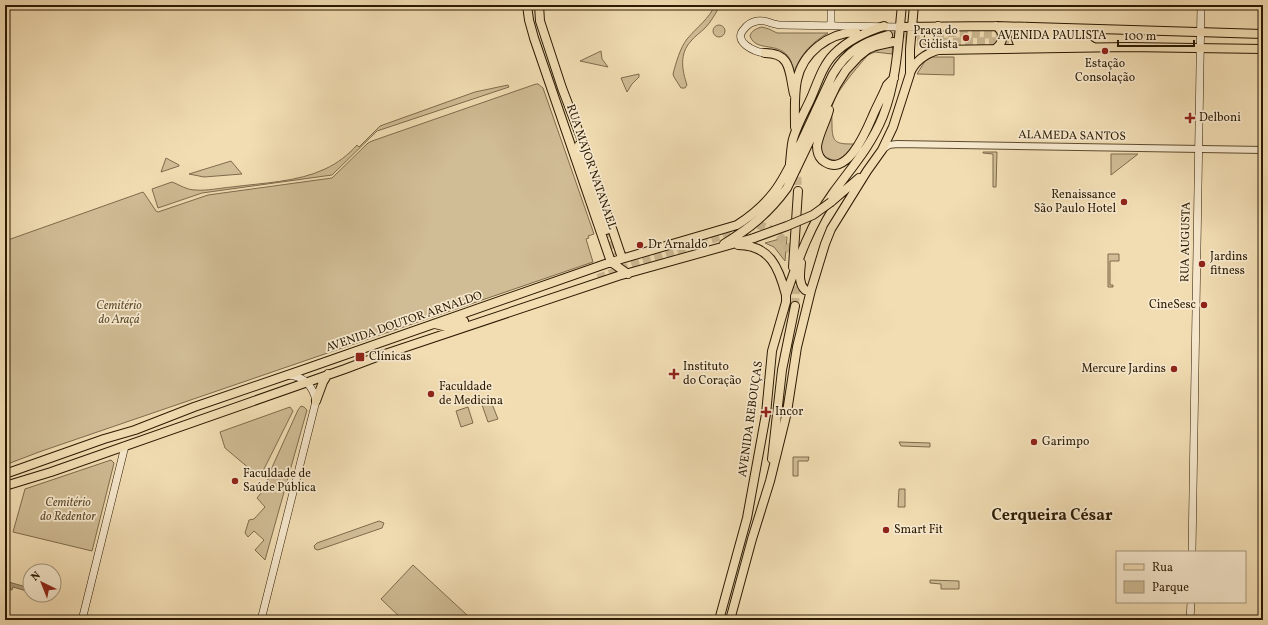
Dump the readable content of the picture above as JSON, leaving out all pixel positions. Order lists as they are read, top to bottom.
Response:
{
  "streets": {
    "main road": [
      "AVENIDA PAULISTA",
      "RUA MAJOR NATANAEL",
      "RUA AUGUSTA",
      "AVENIDA DOUTOR ARNALDO",
      "AVENIDA REBOUÇAS"
    ],
    "street": ["ALAMEDA SANTOS"]
  },
  "crossings": [
    ["AVENIDA PAULISTA", "RUA AUGUSTA"],
    ["AVENIDA PAULISTA", "AVENIDA REBOUÇAS"],
    ["ALAMEDA SANTOS", "RUA AUGUSTA"],
    ["ALAMEDA SANTOS", "AVENIDA REBOUÇAS"],
    ["RUA MAJOR NATANAEL", "AVENIDA DOUTOR ARNALDO"]
  ],
  "districts": ["Cerqueira César"],
  "parks": ["Cemitério do Araçá", "Cemitério do Redentor"],
  "places": {
    "other": [
      "Praça do Ciclista",
      "Estação Consolação",
      "Renaissance São Paulo Hotel",
      "Dr Arnaldo",
      "Jardins fitness",
      "CineSesc",
      "Mercure Jardins",
      "Faculdade de Medicina",
      "Garimpo",
      "Faculdade de Saúde Pública",
      "Smart Fit"
    ],
    "health": ["Delboni", "Instituto do Coração", "Incor"],
    "transit": ["Clínicas"]
  },
  "legend": ["Rua", "Parque"],
  "scale_bar": "100 m",
  "north": "top left"
}
